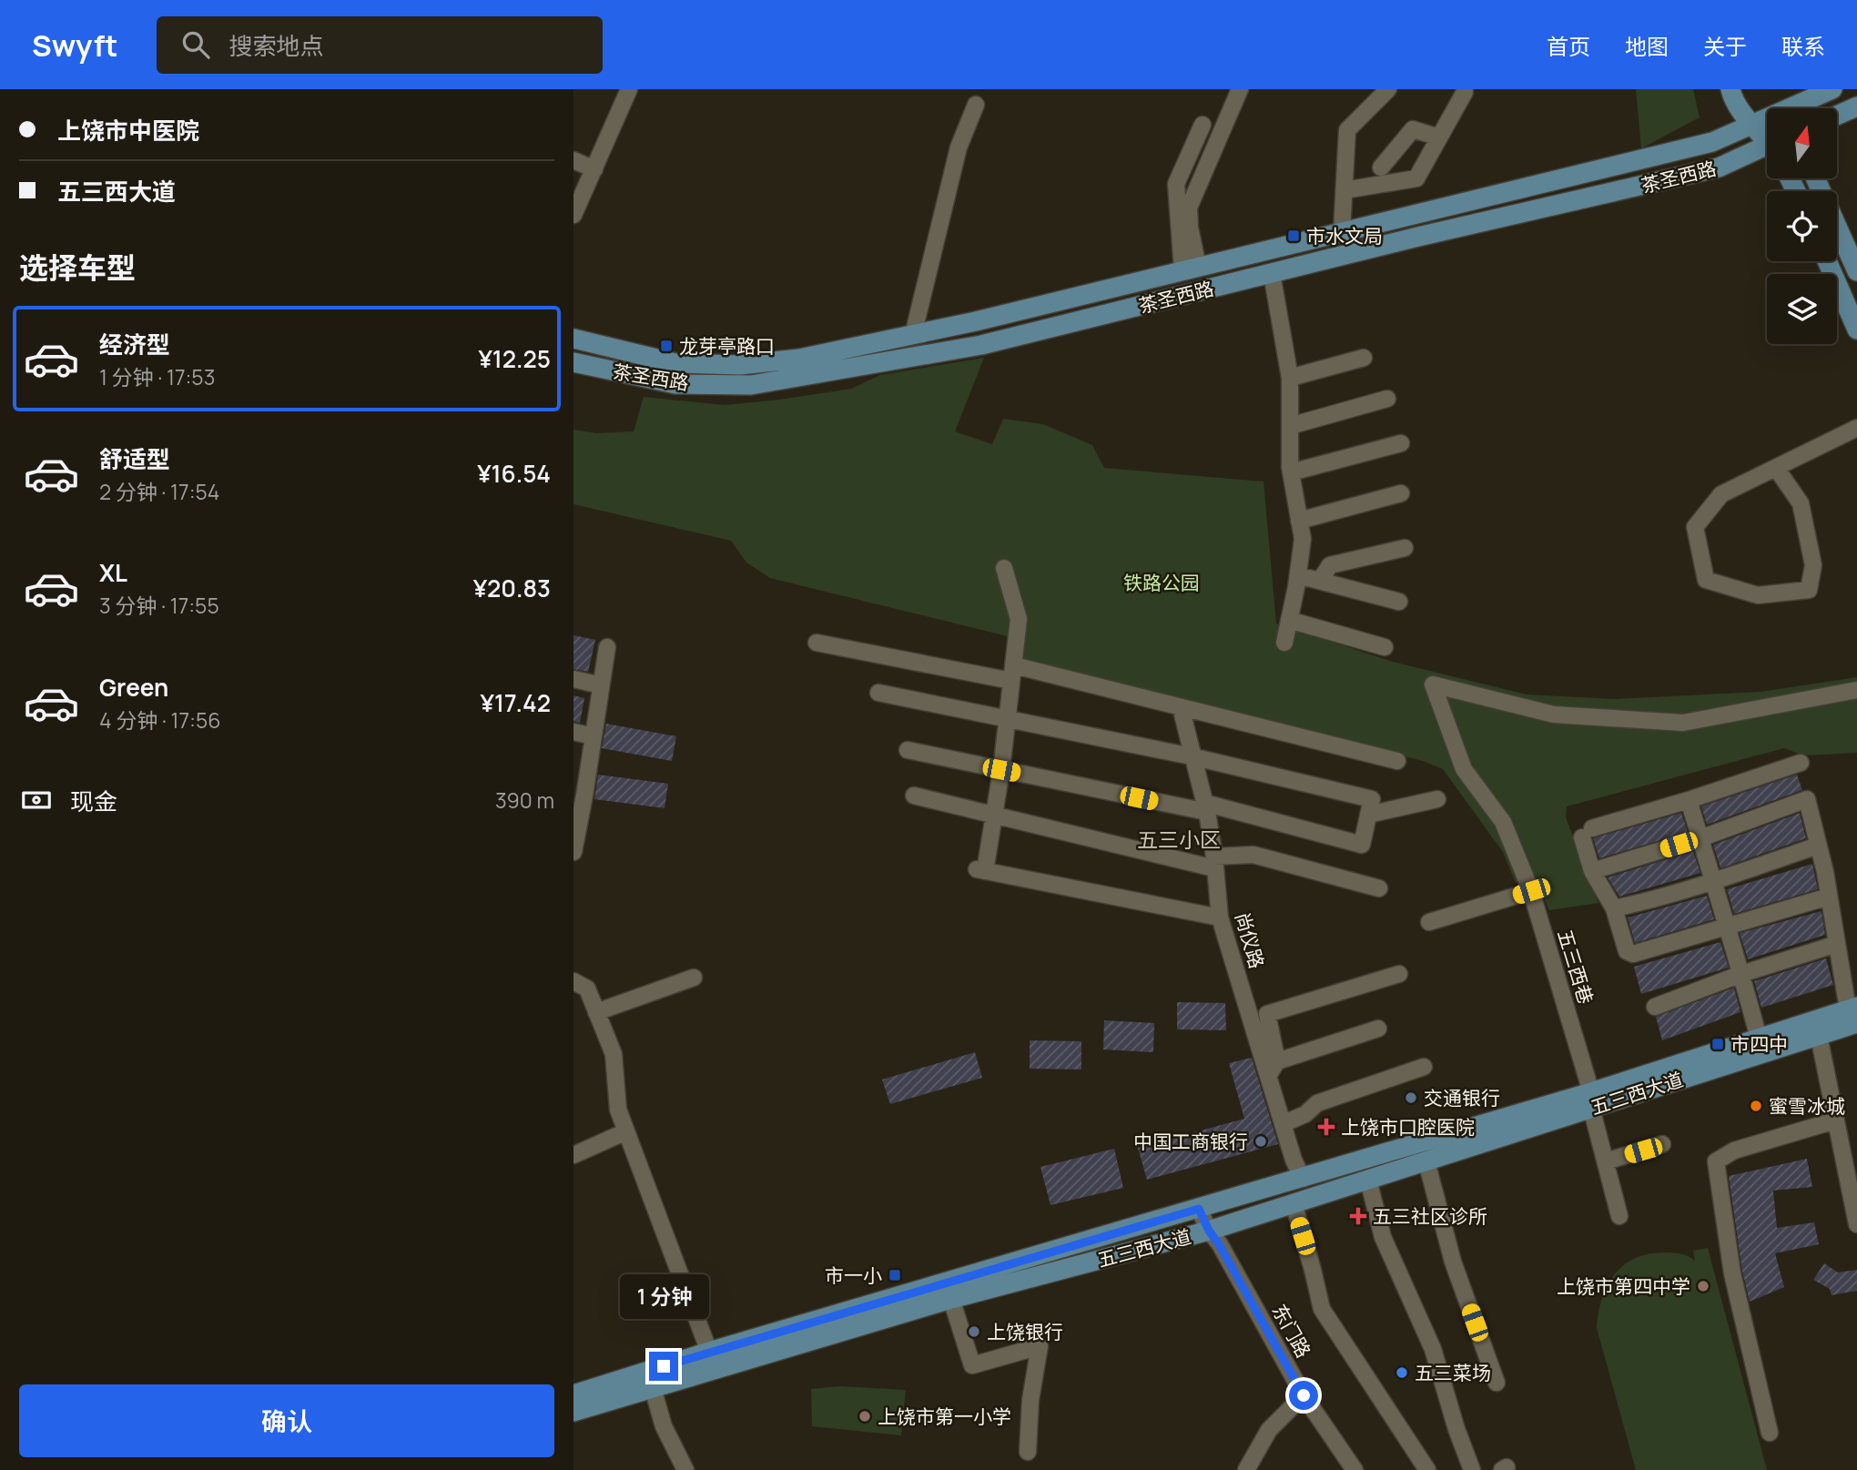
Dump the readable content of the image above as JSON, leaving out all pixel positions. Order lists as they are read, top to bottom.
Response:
{
  "streets": {
    "main road": ["茶圣西路", "五三西大道"],
    "street": ["尚仪路", "五三西巷", "东门路"]
  },
  "crossings": [
    ["尚仪路", "五三西大道"],
    ["五三西巷", "五三西大道"],
    ["五三西大道", "东门路"]
  ],
  "districts": ["五三小区"],
  "parks": ["铁路公园"],
  "places": {
    "transit": [
      "市水文局",
      "龙芽亭路口",
      "市四中",
      "市一小"
    ],
    "other": [
      "交通银行",
      "蜜雪冰城",
      "中国工商银行",
      "上饶市第四中学",
      "上饶银行",
      "五三菜场",
      "上饶市第一小学"
    ],
    "health": ["上饶市口腔医院", "五三社区诊所"]
  },
  "north": "top",
  "page": {
    "header": "Swyft",
    "search": "搜索地点",
    "nav": [
      "首页",
      "地图",
      "关于",
      "联系"
    ],
    "banner": ["上饶市中医院", "五三西大道"],
    "heading": "选择车型",
    "list": [
      {
        "name": "经济型",
        "note": "1 分钟 · 17:53",
        "value": "¥12.25"
      },
      {
        "name": "舒适型",
        "note": "2 分钟 · 17:54",
        "value": "¥16.54"
      },
      {
        "name": "XL",
        "note": "3 分钟 · 17:55",
        "value": "¥20.83"
      },
      {
        "name": "Green",
        "note": "4 分钟 · 17:56",
        "value": "¥17.42"
      }
    ],
    "pay": ["现金", "390 m"],
    "bubble": "1 分钟",
    "buttons": "确认"
  }
}
